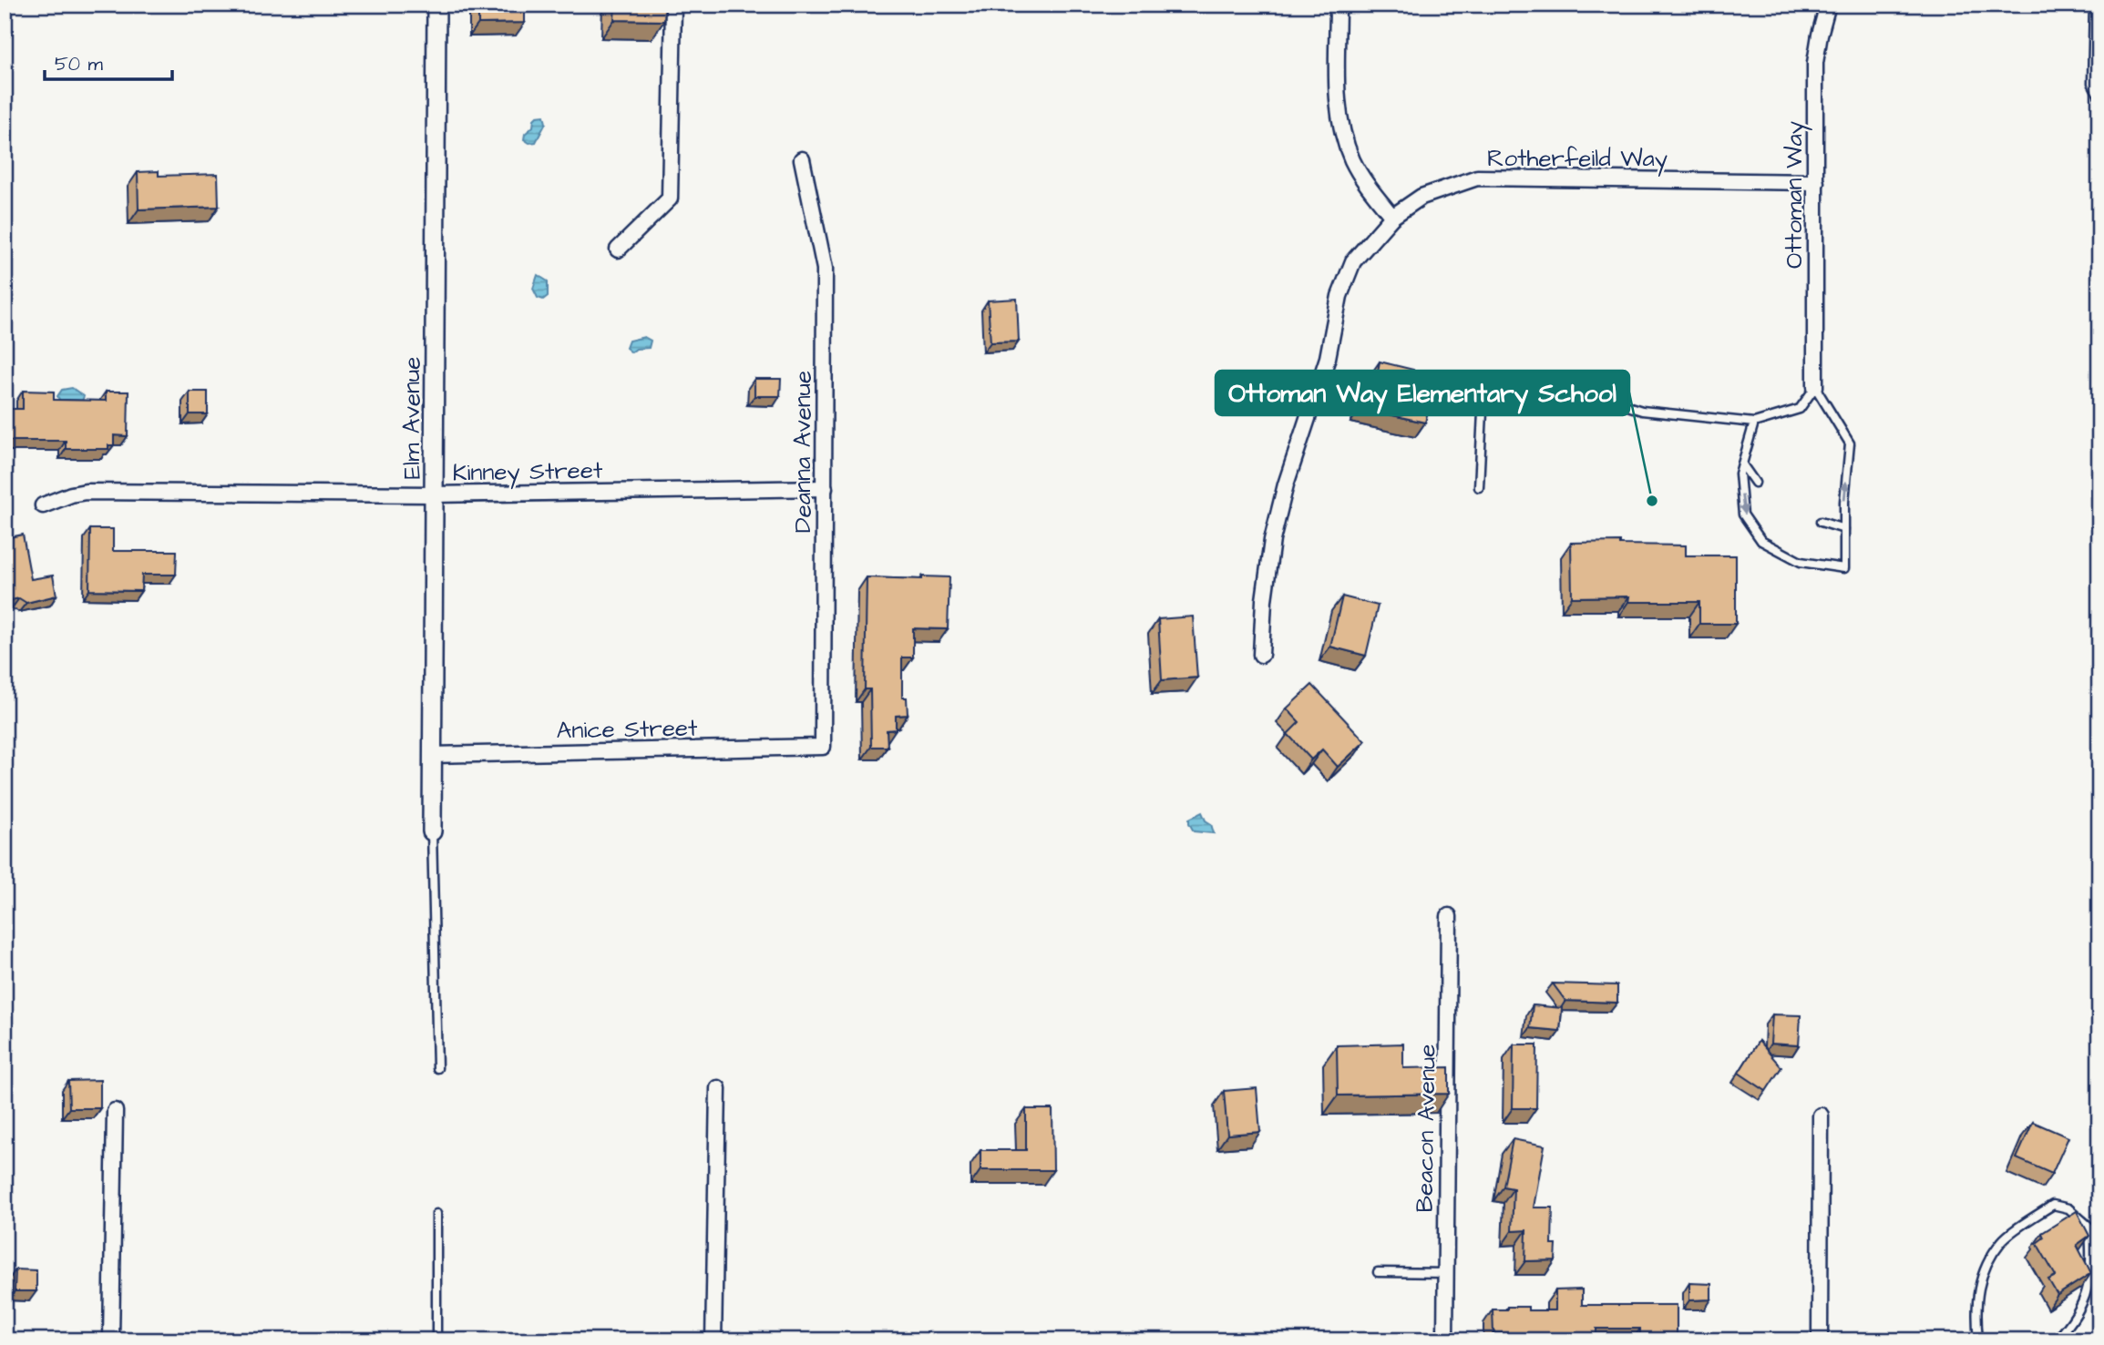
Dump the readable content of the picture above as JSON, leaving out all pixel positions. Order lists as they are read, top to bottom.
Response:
{
  "streets": {
    "street": [
      "Rotherfeild Way",
      "Ottoman Way",
      "Elm Avenue",
      "Deanna Avenue",
      "Kinney Street",
      "Anice Street",
      "Beacon Avenue"
    ]
  },
  "crossings": [
    ["Rotherfeild Way", "Ottoman Way"],
    ["Elm Avenue", "Kinney Street"],
    ["Elm Avenue", "Anice Street"],
    ["Deanna Avenue", "Kinney Street"],
    ["Deanna Avenue", "Anice Street"]
  ],
  "places": ["Ottoman Way Elementary School"],
  "scale_bar": "50 m"
}
